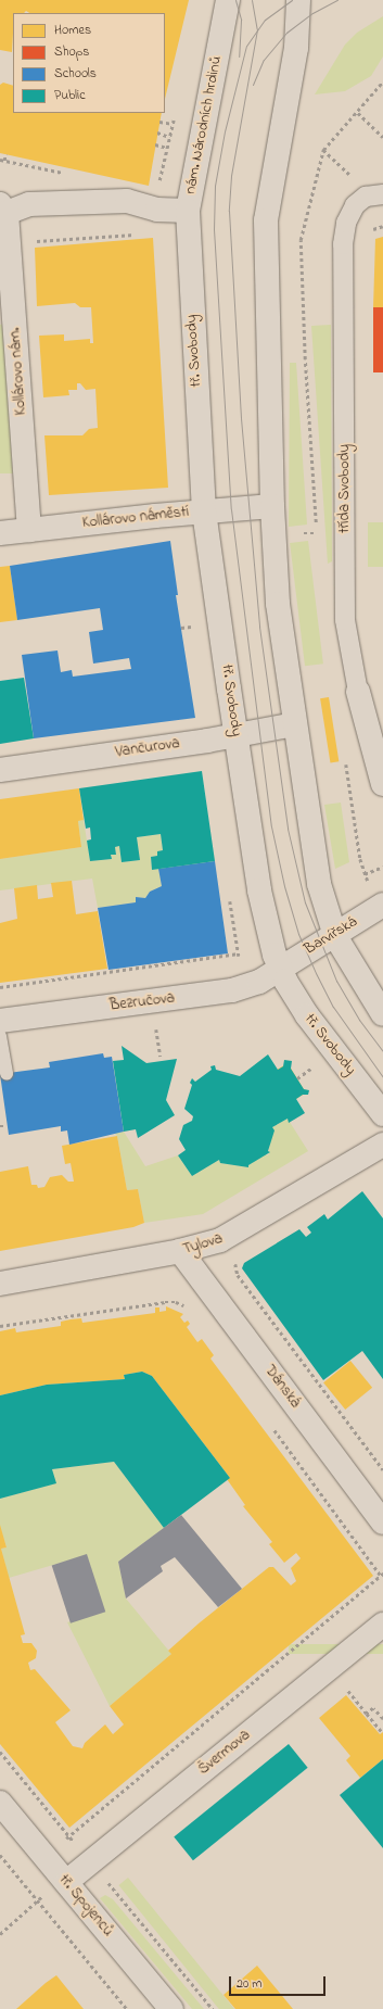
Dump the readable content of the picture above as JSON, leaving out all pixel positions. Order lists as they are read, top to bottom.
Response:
{
  "streets": {
    "street": [
      "nám. Národních hrdinů",
      "tř. Svobody",
      "Kollárovo nám.",
      "třída Svobody",
      "Kollárovo náměstí",
      "Vančurova",
      "Barvířská",
      "Bezručova",
      "Tylova",
      "Dánská",
      "Švermova",
      "tř. Spojenců"
    ]
  },
  "crossings": [
    ["nám. Národních hrdinů", "tř. Svobody"],
    ["nám. Národních hrdinů", "Kollárovo nám."],
    ["tř. Svobody", "Kollárovo náměstí"],
    ["tř. Svobody", "Vančurova"],
    ["tř. Svobody", "Barvířská"],
    ["tř. Svobody", "Bezručova"],
    ["Kollárovo nám.", "Kollárovo náměstí"],
    ["Barvířská", "Bezručova"],
    ["Tylova", "Dánská"],
    ["Švermova", "tř. Spojenců"]
  ],
  "legend": [
    "Homes",
    "Shops",
    "Schools",
    "Public"
  ],
  "scale_bar": "20 m"
}
